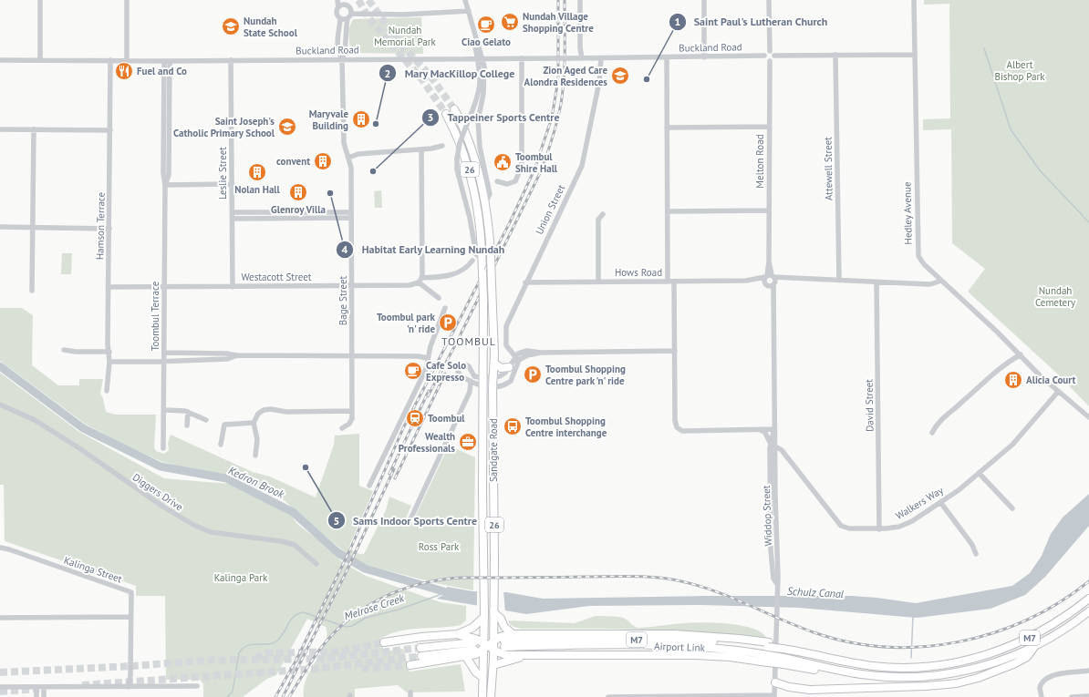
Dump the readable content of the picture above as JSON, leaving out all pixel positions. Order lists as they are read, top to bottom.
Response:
{
  "streets": {
    "highway": [
      "26",
      "Sandgate Road",
      "M7",
      "Airport Link"
    ],
    "street": [
      "Buckland Road",
      "Melton Road",
      "Attewell Street",
      "Leslie Street",
      "Union Street",
      "Hedley Avenue",
      "Hamson Terrace",
      "Hows Road",
      "Westacott Street",
      "Bage Street",
      "Toombul Terrace",
      "David Street",
      "Diggers Drive",
      "Walkers Way",
      "Widdop Street",
      "Kalinga Street"
    ]
  },
  "crossings": [
    ["Buckland Road", "Melton Road"],
    ["Buckland Road", "Leslie Street"],
    ["Buckland Road", "Union Street"],
    ["Buckland Road", "Hamson Terrace"],
    ["Buckland Road", "Bage Street"],
    ["Buckland Road", "Toombul Terrace"],
    ["Buckland Road", "Sandgate Road"],
    ["Melton Road", "Hows Road"],
    ["Melton Road", "Walkers Way"],
    ["Melton Road", "Widdop Street"],
    ["Attewell Street", "Hows Road"],
    ["Leslie Street", "Westacott Street"],
    ["Union Street", "Hows Road"],
    ["Hedley Avenue", "Hows Road"],
    ["Hedley Avenue", "Walkers Way"],
    ["Hamson Terrace", "Westacott Street"],
    ["Hows Road", "David Street"],
    ["Westacott Street", "Bage Street"],
    ["Westacott Street", "Toombul Terrace"],
    ["David Street", "Walkers Way"],
    ["Walkers Way", "Widdop Street"],
    ["M7", "Airport Link"]
  ],
  "districts": ["TOOMBUL"],
  "water": ["Kedron Brook", "Schulz Canal", "Melrose Creek"],
  "parks": [
    "Nundah Memorial Park",
    "Albert Bishop Park",
    "Nundah Cemetery",
    "Ross Park",
    "Kalinga Park"
  ],
  "places": {
    "supermarket": ["Nundah Village Shopping Centre"],
    "cafe": ["Ciao Gelato", "Cafe Solo Expresso"],
    "school or university": ["Nundah State School", "Zion Aged Care Alondra Residences", "Saint Joseph's Catholic Primary School"],
    "restaurant": ["Fuel and Co"],
    "other": [
      "Saint Paul's Lutheran Church",
      "Mary MacKillop College",
      "Tappeiner Sports Centre",
      "Habitat Early Learning Nundah",
      "Sams Indoor Sports Centre"
    ],
    "building": [
      "Maryvale Building",
      "convent",
      "Nolan Hall",
      "Glenroy Villa",
      "Alicia Court"
    ],
    "public building": ["Toombul Shire Hall"],
    "parking": ["Toombul park 'n' ride", "Toombul Shopping Centre park 'n' ride"],
    "station": ["Toombul"],
    "bus stop": ["Toombul Shopping Centre interchange"],
    "office": ["Wealth Professionals"]
  }
}
